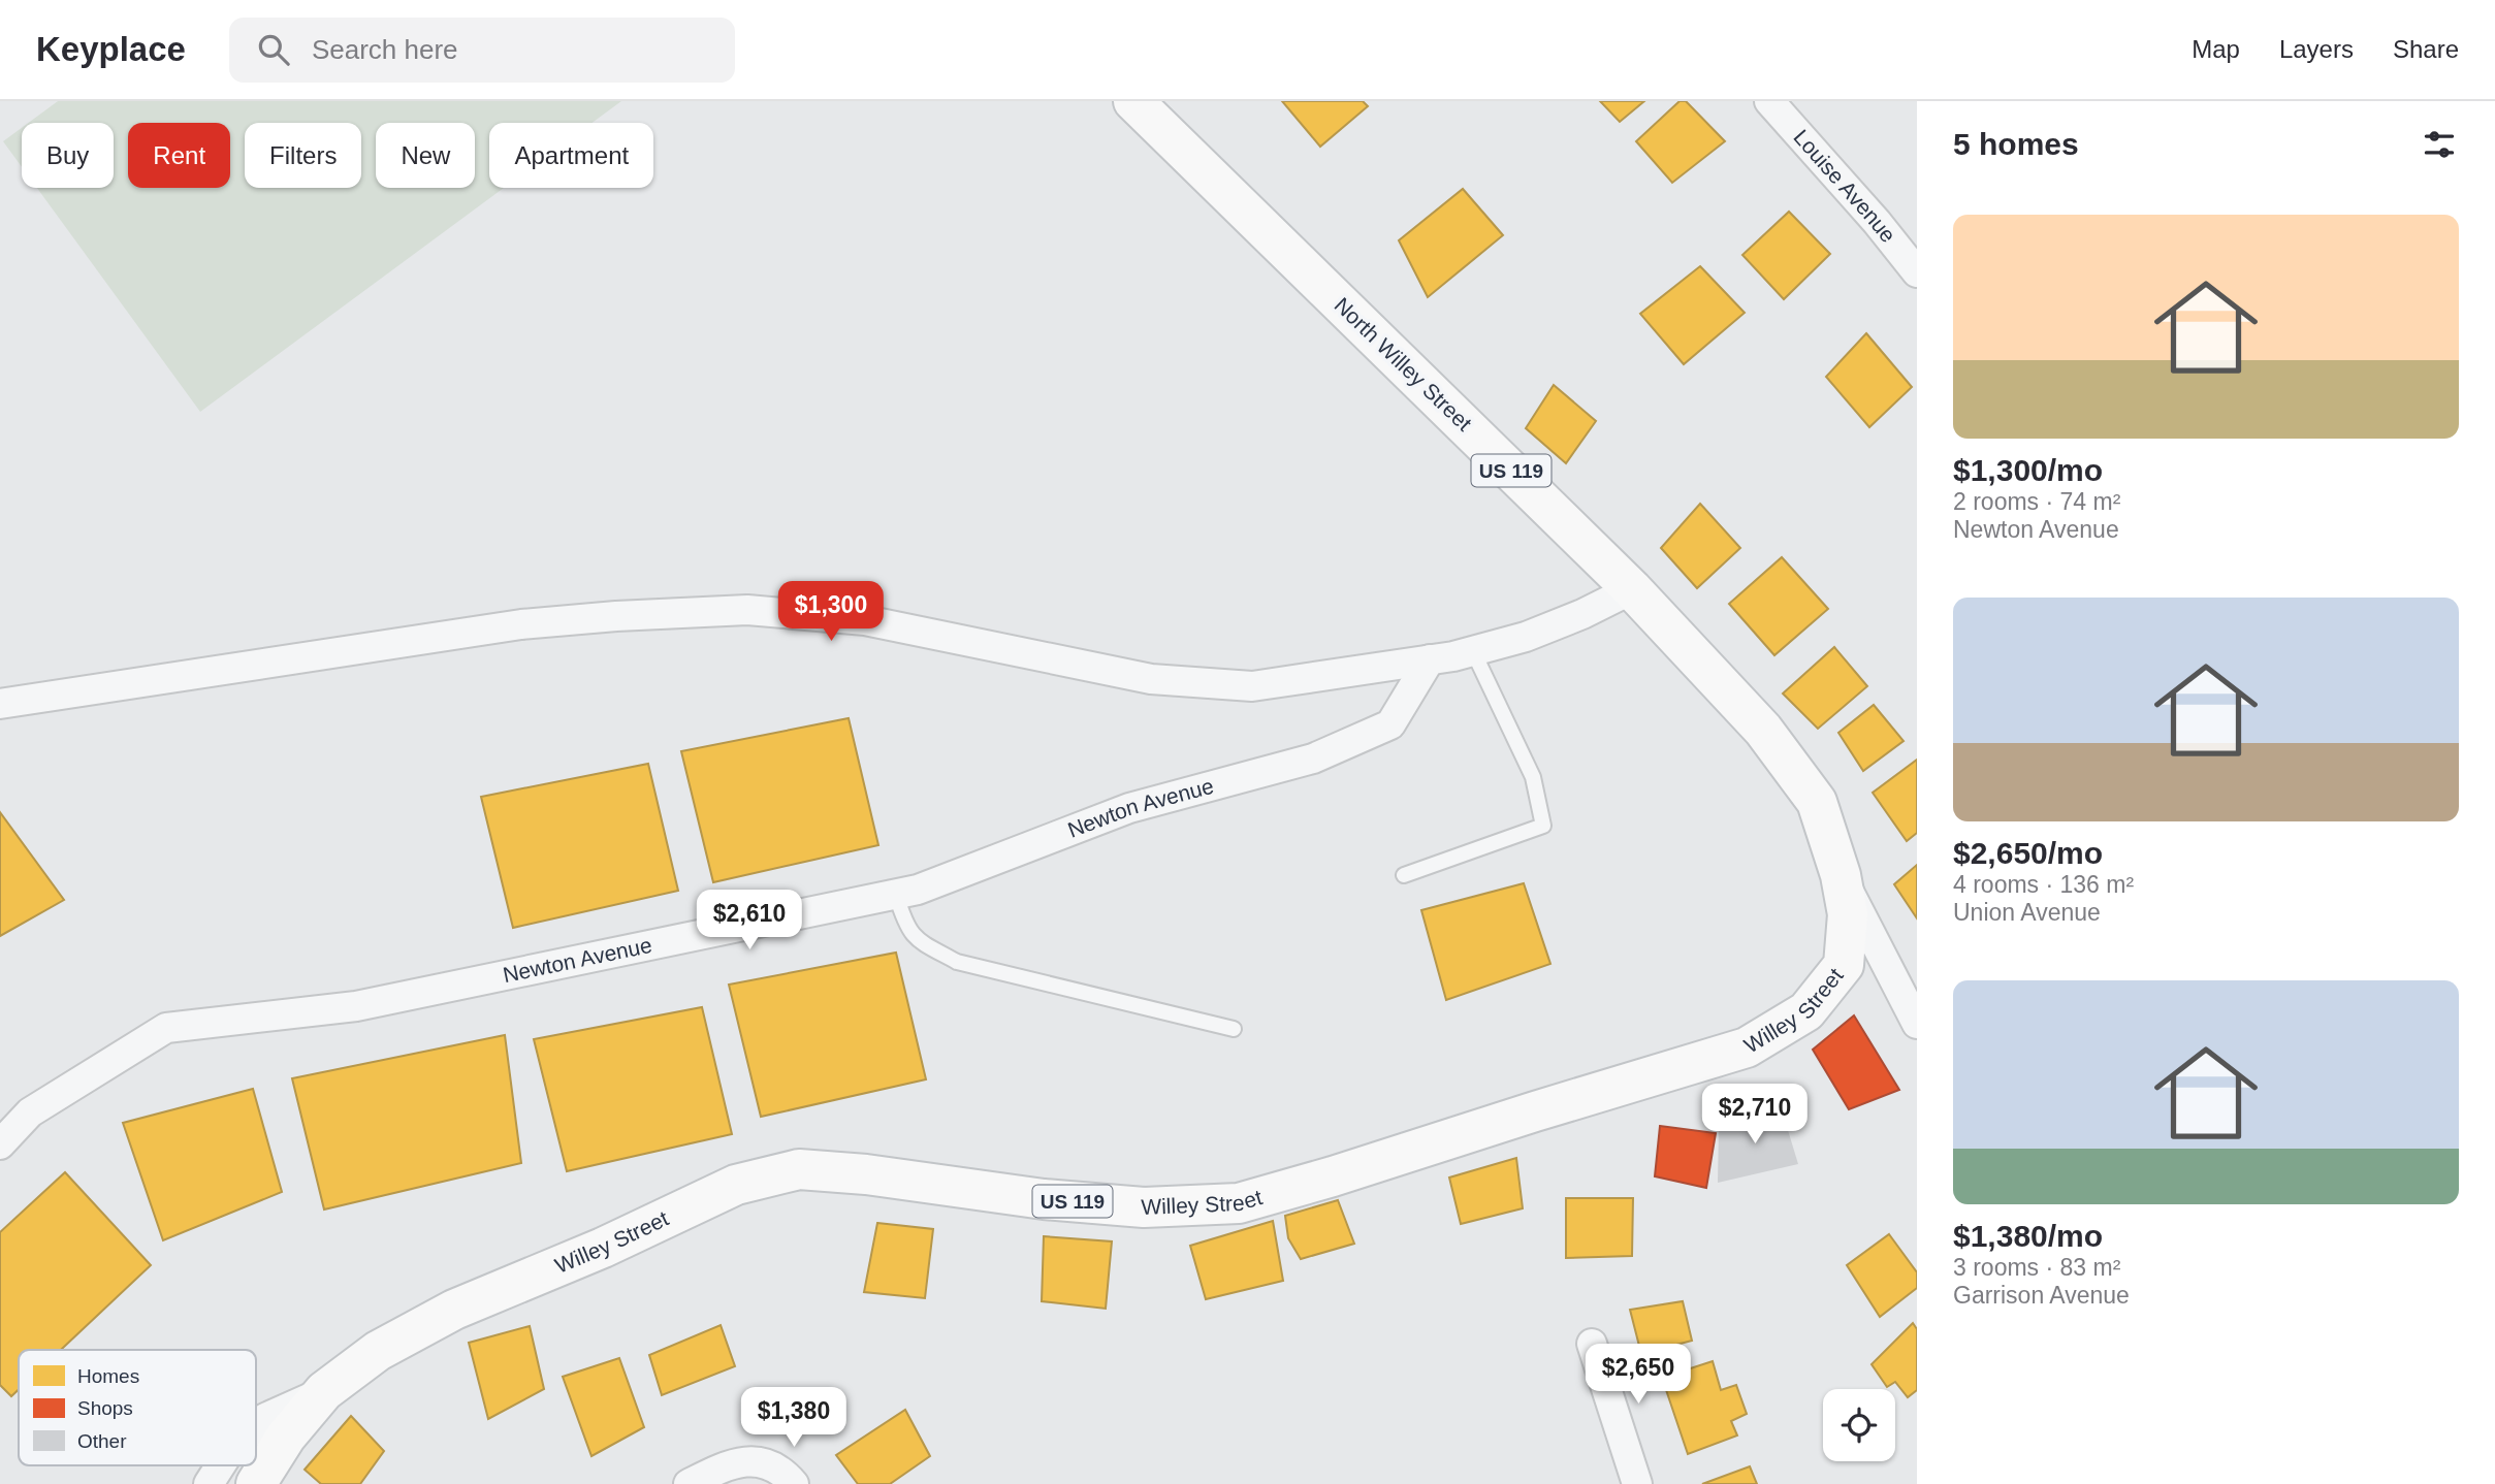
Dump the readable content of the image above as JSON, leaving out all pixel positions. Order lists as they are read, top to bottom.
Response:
{
  "streets": {
    "main road": ["North Willey Street", "US 119", "Willey Street"],
    "street": ["Louise Avenue", "Newton Avenue"]
  },
  "crossings": [
    ["North Willey Street", "Willey Street"]
  ],
  "legend": ["Homes", "Shops", "Other"],
  "page": {
    "header": "Keyplace",
    "search": "Search here",
    "nav": ["Map", "Layers", "Share"],
    "heading": "5 homes",
    "chip": [
      "Buy",
      "Rent",
      "Filters",
      "New",
      "Apartment"
    ],
    "list": [
      {
        "name": "$1,300/mo",
        "note": "2 rooms · 74 m² · Newton Avenue"
      },
      {
        "name": "$2,650/mo",
        "note": "4 rooms · 136 m² · Union Avenue"
      },
      {
        "name": "$1,380/mo",
        "note": "3 rooms · 83 m² · Garrison Avenue"
      }
    ],
    "price": [
      "$1,300",
      "$2,610",
      "$2,710",
      "$2,650",
      "$1,380"
    ]
  }
}
